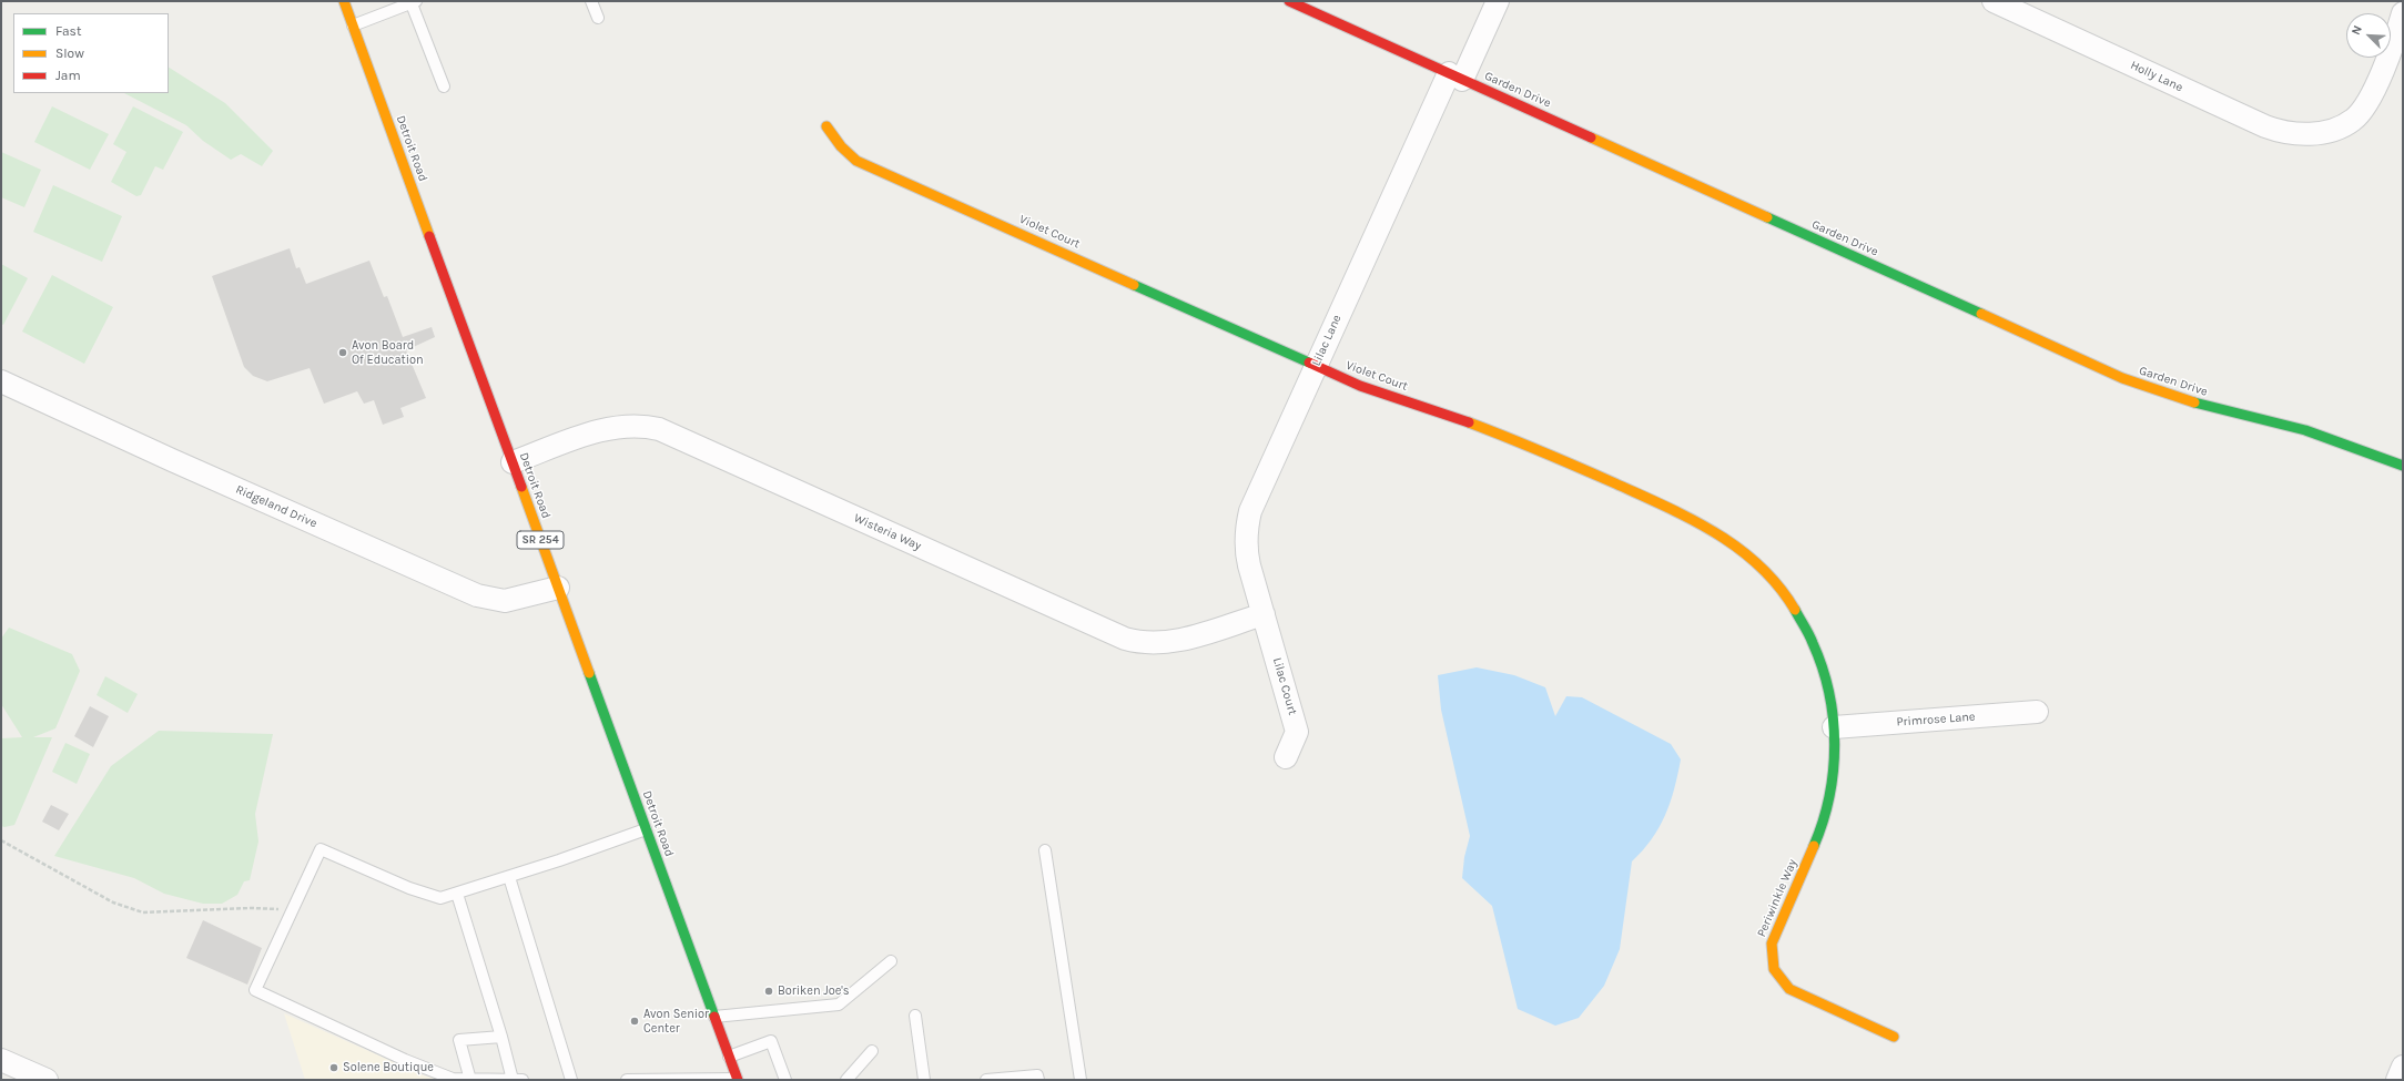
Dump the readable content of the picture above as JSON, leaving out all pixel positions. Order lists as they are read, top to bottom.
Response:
{
  "streets": {
    "street": [
      "Holly Lane",
      "Garden Drive",
      "Detroit Road",
      "Violet Court",
      "Lilac Lane",
      "Ridgeland Drive",
      "Wisteria Way",
      "SR 254",
      "Lilac Court",
      "Primrose Lane",
      "Periwinkle Way"
    ]
  },
  "crossings": [
    ["Garden Drive", "Lilac Lane"],
    ["Detroit Road", "Ridgeland Drive"],
    ["Detroit Road", "Wisteria Way"],
    ["Violet Court", "Lilac Lane"],
    ["Violet Court", "Primrose Lane"],
    ["Violet Court", "Periwinkle Way"],
    ["Lilac Lane", "Wisteria Way"],
    ["Lilac Lane", "Lilac Court"],
    ["Wisteria Way", "Lilac Court"],
    ["Primrose Lane", "Periwinkle Way"]
  ],
  "places": [
    "Avon Board Of Education",
    "Boriken Joe's",
    "Avon Senior Center",
    "Solene Boutique"
  ],
  "legend": ["Fast", "Slow", "Jam"],
  "north": "top left"
}
